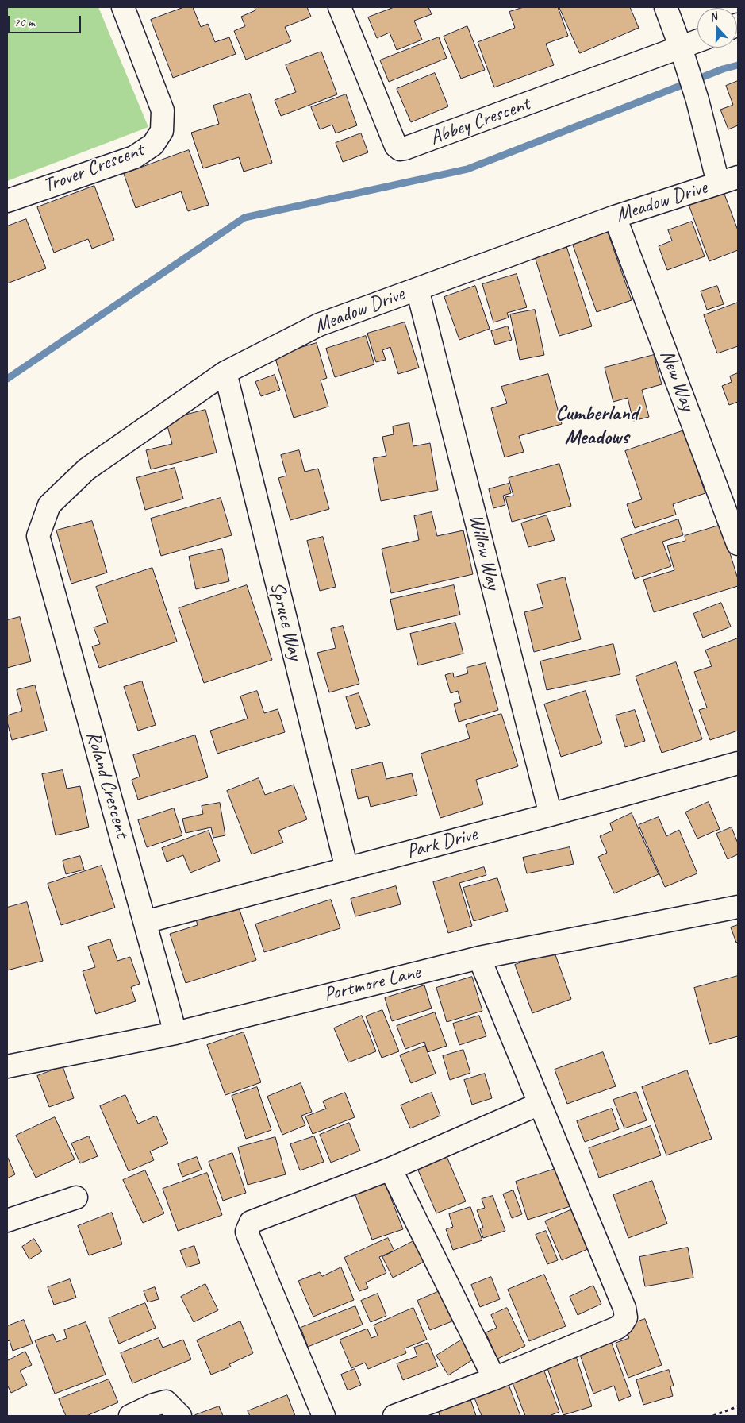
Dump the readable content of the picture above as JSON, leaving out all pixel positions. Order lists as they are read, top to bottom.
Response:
{
  "streets": {
    "street": [
      "Abbey Crescent",
      "Trover Crescent",
      "Meadow Drive",
      "New Way",
      "Willow Way",
      "Spruce Way",
      "Roland Crescent",
      "Park Drive",
      "Portmore Lane"
    ]
  },
  "crossings": [
    ["Meadow Drive", "New Way"],
    ["Meadow Drive", "Willow Way"],
    ["Meadow Drive", "Spruce Way"],
    ["Meadow Drive", "Roland Crescent"],
    ["Willow Way", "Park Drive"],
    ["Spruce Way", "Park Drive"],
    ["Roland Crescent", "Park Drive"],
    ["Roland Crescent", "Portmore Lane"]
  ],
  "districts": ["Cumberland Meadows"],
  "scale_bar": "20 m",
  "north": "top"
}
